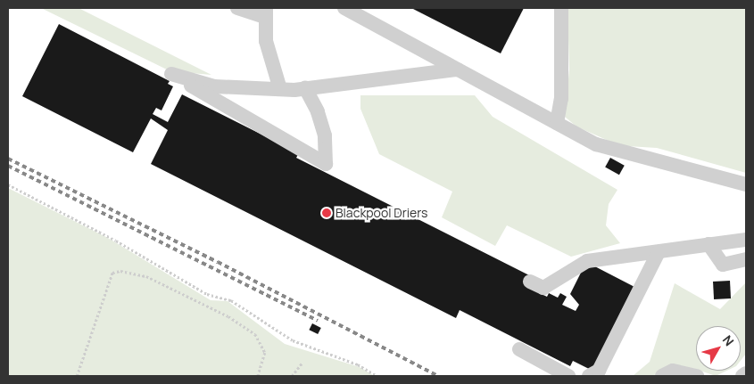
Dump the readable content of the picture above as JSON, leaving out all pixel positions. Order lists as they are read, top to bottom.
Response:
{
  "places": ["Blackpool Driers"],
  "north": "top right"
}
